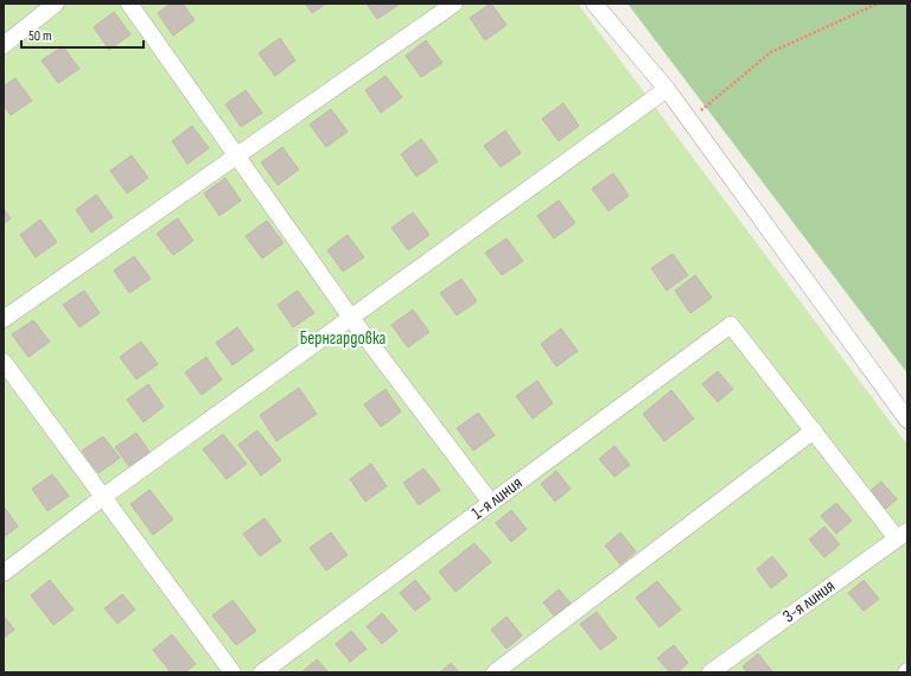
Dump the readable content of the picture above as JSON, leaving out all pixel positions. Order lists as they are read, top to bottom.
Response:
{
  "streets": {
    "street": ["1-я линия", "3-я линия"]
  },
  "parks": ["Бернгардовка"],
  "scale_bar": "50 m"
}
